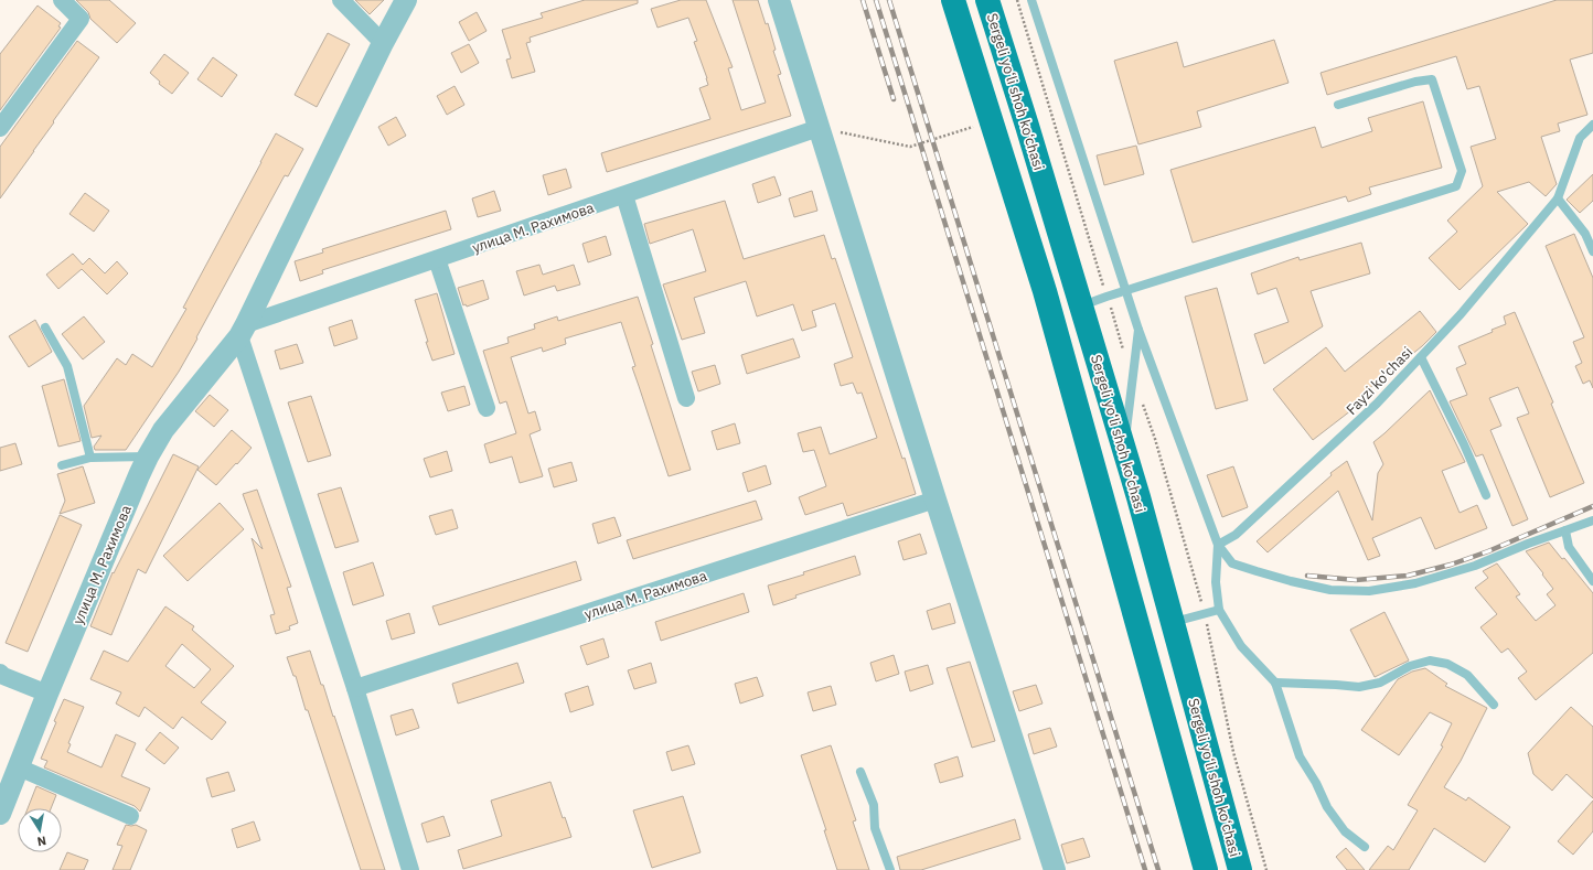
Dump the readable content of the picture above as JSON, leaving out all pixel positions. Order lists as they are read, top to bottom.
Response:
{
  "streets": {
    "main road": ["Sergeli yo‘li shoh ko‘chasi"],
    "street": ["улица М. Рахимова"],
    "lane": ["Fayzi ko'chasi"]
  },
  "north": "bottom"
}
